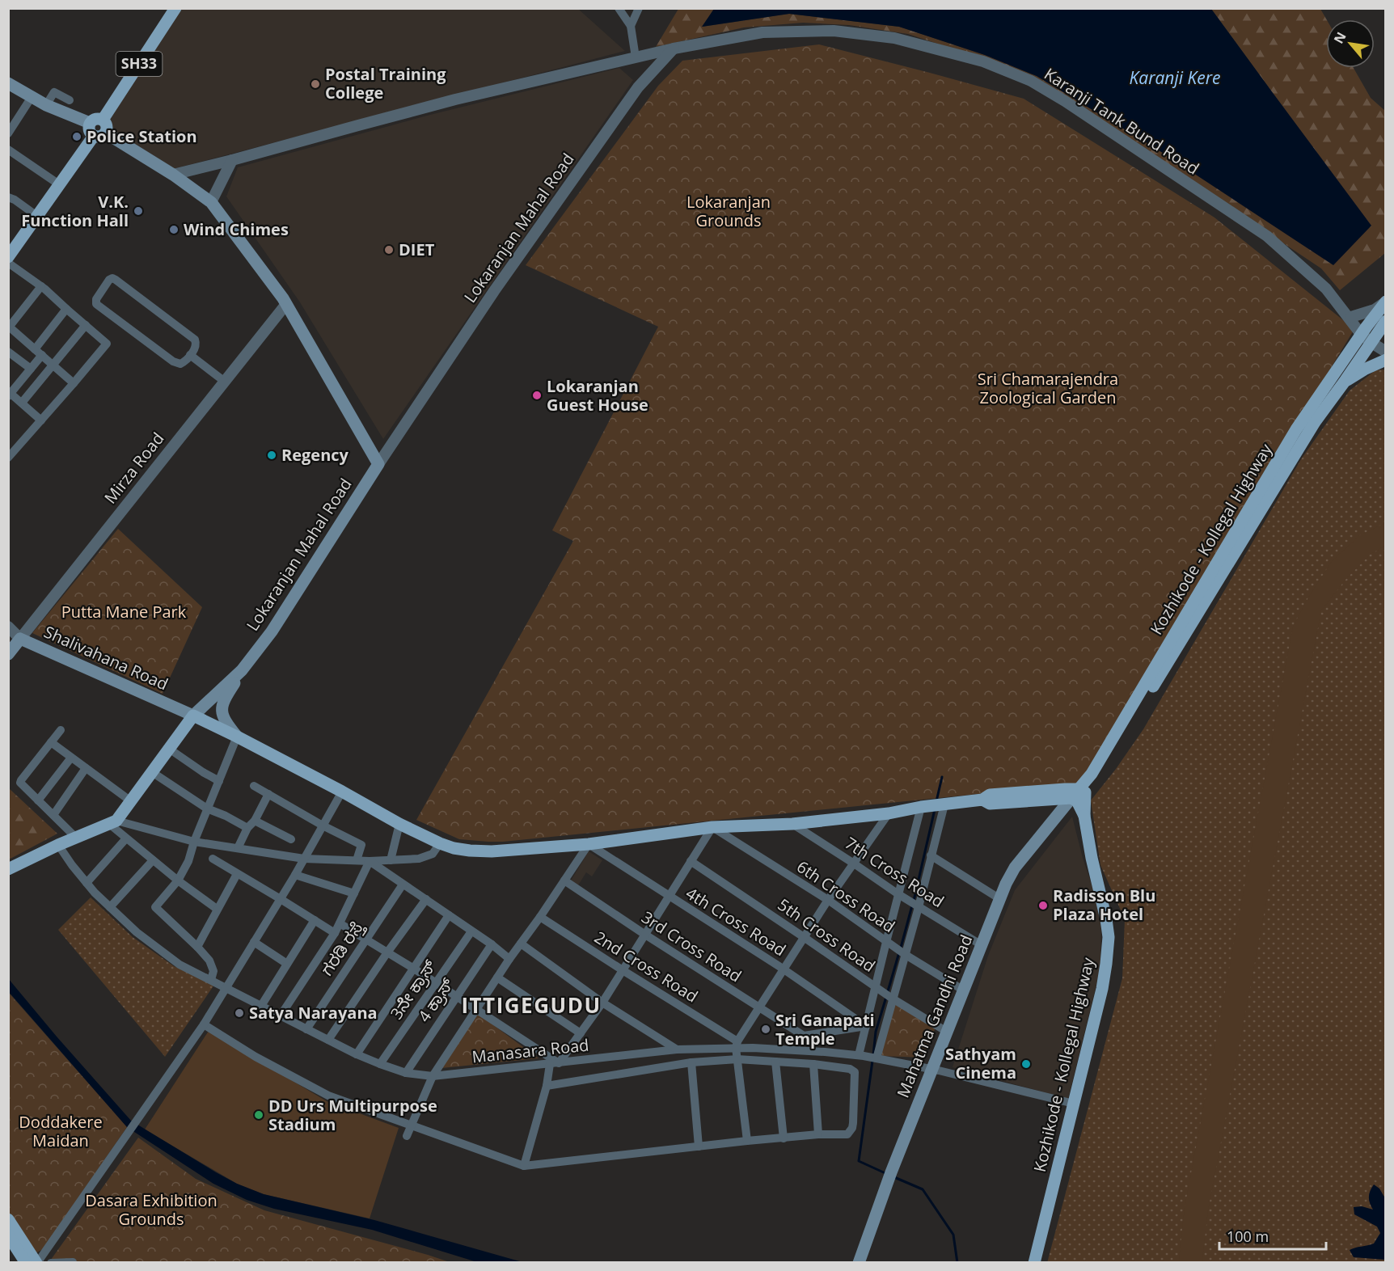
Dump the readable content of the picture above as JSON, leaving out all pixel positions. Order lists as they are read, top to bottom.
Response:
{
  "streets": {
    "main road": [
      "SH33",
      "Lokaranjan Mahal Road",
      "Mirza Road",
      "Kozhikode - Kollegal Highway",
      "Shalivahana Road",
      "Mahatma Gandhi Road"
    ],
    "street": [
      "Karanji Tank Bund Road",
      "7th Cross Road",
      "6th Cross Road",
      "4th Cross Road",
      "5th Cross Road",
      "3rd Cross Road",
      "ಗರಡಿ ರಸ್ತೆ",
      "2nd Cross Road",
      "3ನೆೇ ಕ್ರಾಸ್",
      "4 ಕ್ರಾಸ್",
      "Manasara Road"
    ]
  },
  "crossings": [
    ["Karanji Tank Bund Road", "Lokaranjan Mahal Road"],
    ["Karanji Tank Bund Road", "Kozhikode - Kollegal Highway"],
    ["Lokaranjan Mahal Road", "Shalivahana Road"],
    ["Mirza Road", "Shalivahana Road"],
    ["Kozhikode - Kollegal Highway", "Mahatma Gandhi Road"],
    ["Kozhikode - Kollegal Highway", "Manasara Road"],
    ["7th Cross Road", "Mahatma Gandhi Road"],
    ["6th Cross Road", "Mahatma Gandhi Road"],
    ["4th Cross Road", "3rd Cross Road"],
    ["5th Cross Road", "Mahatma Gandhi Road"],
    ["ಗರಡಿ ರಸ್ತೆ", "Manasara Road"],
    ["2nd Cross Road", "Manasara Road"],
    ["3ನೆೇ ಕ್ರಾಸ್", "Manasara Road"],
    ["4 ಕ್ರಾಸ್", "Manasara Road"],
    ["Mahatma Gandhi Road", "Manasara Road"]
  ],
  "districts": ["ITTIGEGUDU"],
  "water": ["Karanji Kere"],
  "parks": [
    "Lokaranjan Grounds",
    "Sri Chamarajendra Zoological Garden",
    "Putta Mane Park",
    "Doddakere Maidan",
    "Dasara Exhibition Grounds"
  ],
  "places": [
    "Postal Training College",
    "Police Station",
    "V.K. Function Hall",
    "Wind Chimes",
    "DIET",
    "Lokaranjan Guest House",
    "Regency",
    "Radisson Blu Plaza Hotel",
    "Satya Narayana",
    "Sri Ganapati Temple",
    "Sathyam Cinema",
    "DD Urs Multipurpose Stadium"
  ],
  "scale_bar": "100 m",
  "north": "top left"
}
